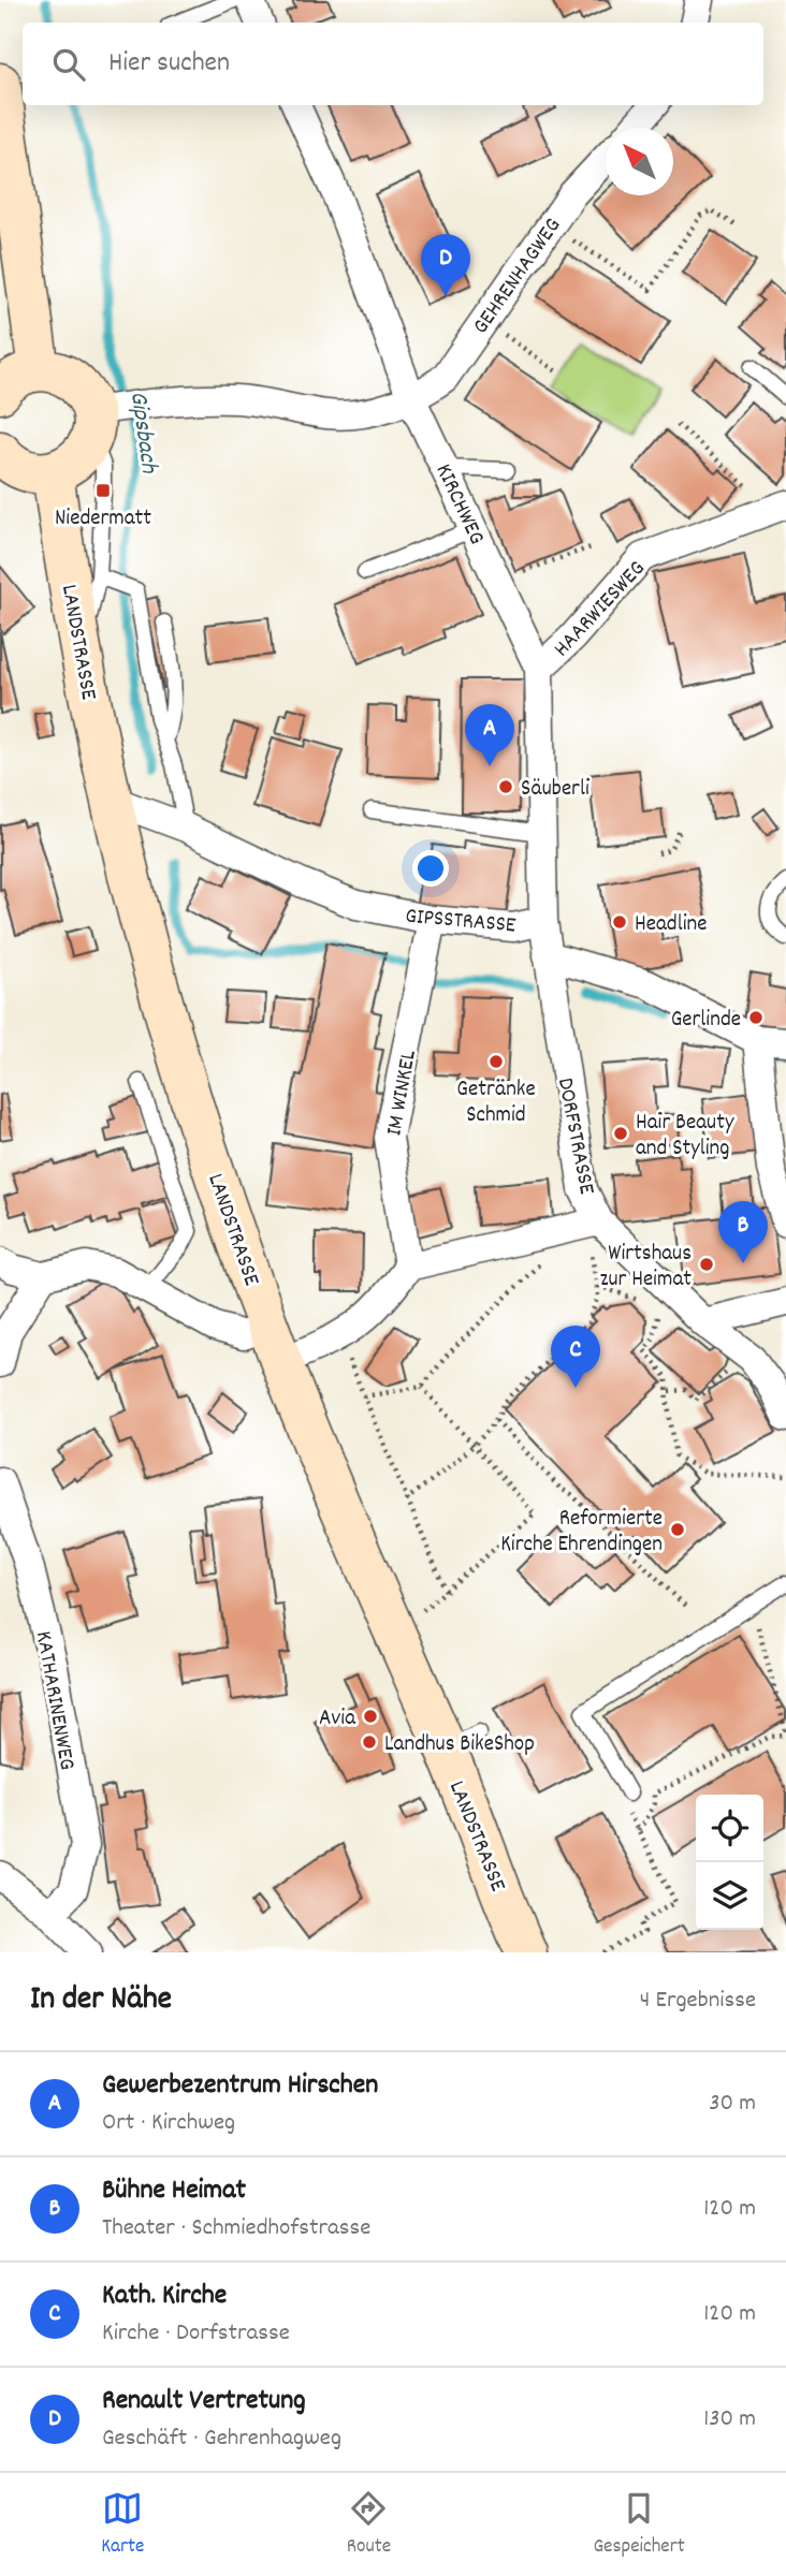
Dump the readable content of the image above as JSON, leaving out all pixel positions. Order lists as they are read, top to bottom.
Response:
{
  "streets": {
    "main road": ["LANDSTRASSE"],
    "street": [
      "GEHRENHAGWEG",
      "KIRCHWEG",
      "HAARWIESWEG",
      "GIPSSTRASSE",
      "IM WINKEL",
      "DORFSTRASSE",
      "KATHARINENWEG"
    ]
  },
  "crossings": [
    ["GEHRENHAGWEG", "KIRCHWEG"],
    ["KIRCHWEG", "HAARWIESWEG"],
    ["KIRCHWEG", "GIPSSTRASSE"],
    ["LANDSTRASSE", "GIPSSTRASSE"],
    ["GIPSSTRASSE", "IM WINKEL"],
    ["GIPSSTRASSE", "DORFSTRASSE"]
  ],
  "water": ["Gipsbach"],
  "places": {
    "transit": ["Niedermatt"],
    "other": [
      "Säuberli",
      "Headline",
      "Gerlinde",
      "Getränke Schmid",
      "Hair Beauty and Styling",
      "Wirtshaus zur Heimat",
      "Reformierte Kirche Ehrendingen",
      "Avia",
      "Landhus BikeShop"
    ]
  },
  "north": "top left",
  "page": {
    "search": "Hier suchen",
    "pins": [
      "D",
      "A",
      "B",
      "C"
    ],
    "heading": ["In der Nähe", "4 Ergebnisse"],
    "list": [
      {
        "mark": "A",
        "name": "Gewerbezentrum Hirschen",
        "note": "Ort · Kirchweg",
        "value": "30 m"
      },
      {
        "mark": "B",
        "name": "Bühne Heimat",
        "note": "Theater · Schmiedhofstrasse",
        "value": "120 m"
      },
      {
        "mark": "C",
        "name": "Kath. Kirche",
        "note": "Kirche · Dorfstrasse",
        "value": "120 m"
      },
      {
        "mark": "D",
        "name": "Renault Vertretung",
        "note": "Geschäft · Gehrenhagweg",
        "value": "130 m"
      }
    ],
    "nav": ["Karte", "Route", "Gespeichert"]
  }
}
